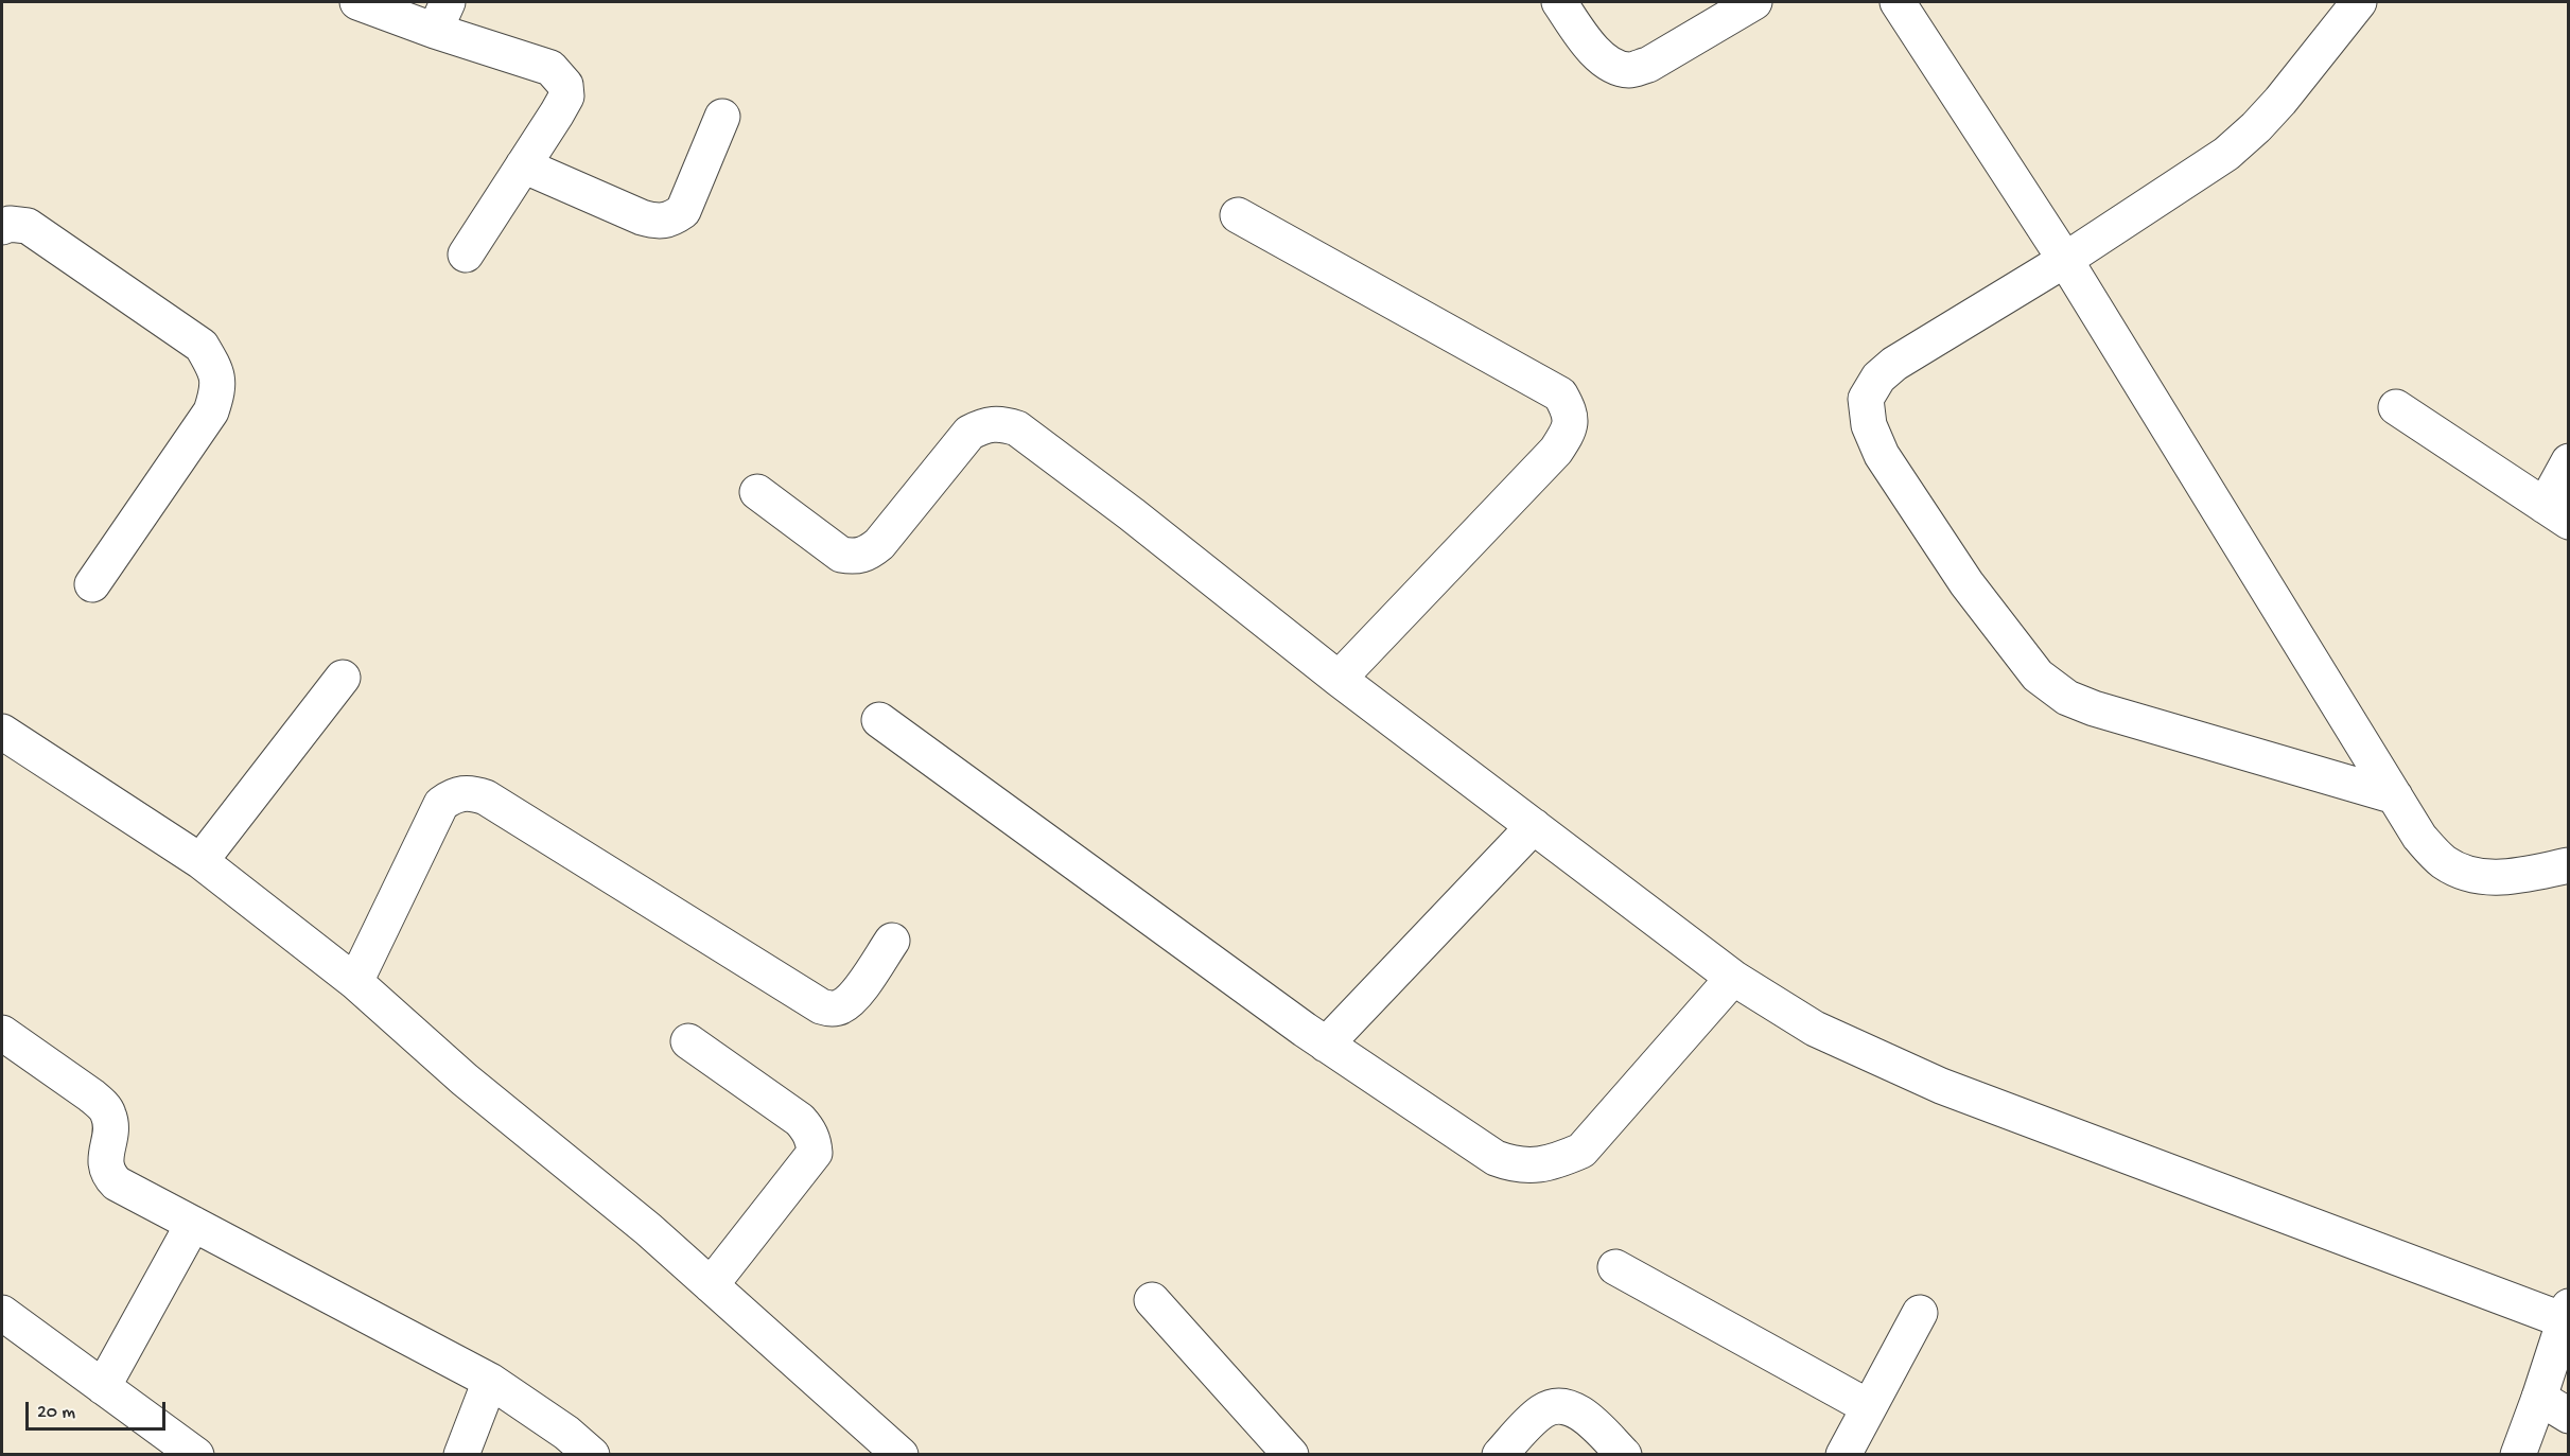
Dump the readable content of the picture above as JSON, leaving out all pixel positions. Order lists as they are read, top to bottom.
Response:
{
  "scale_bar": "20 m"
}
